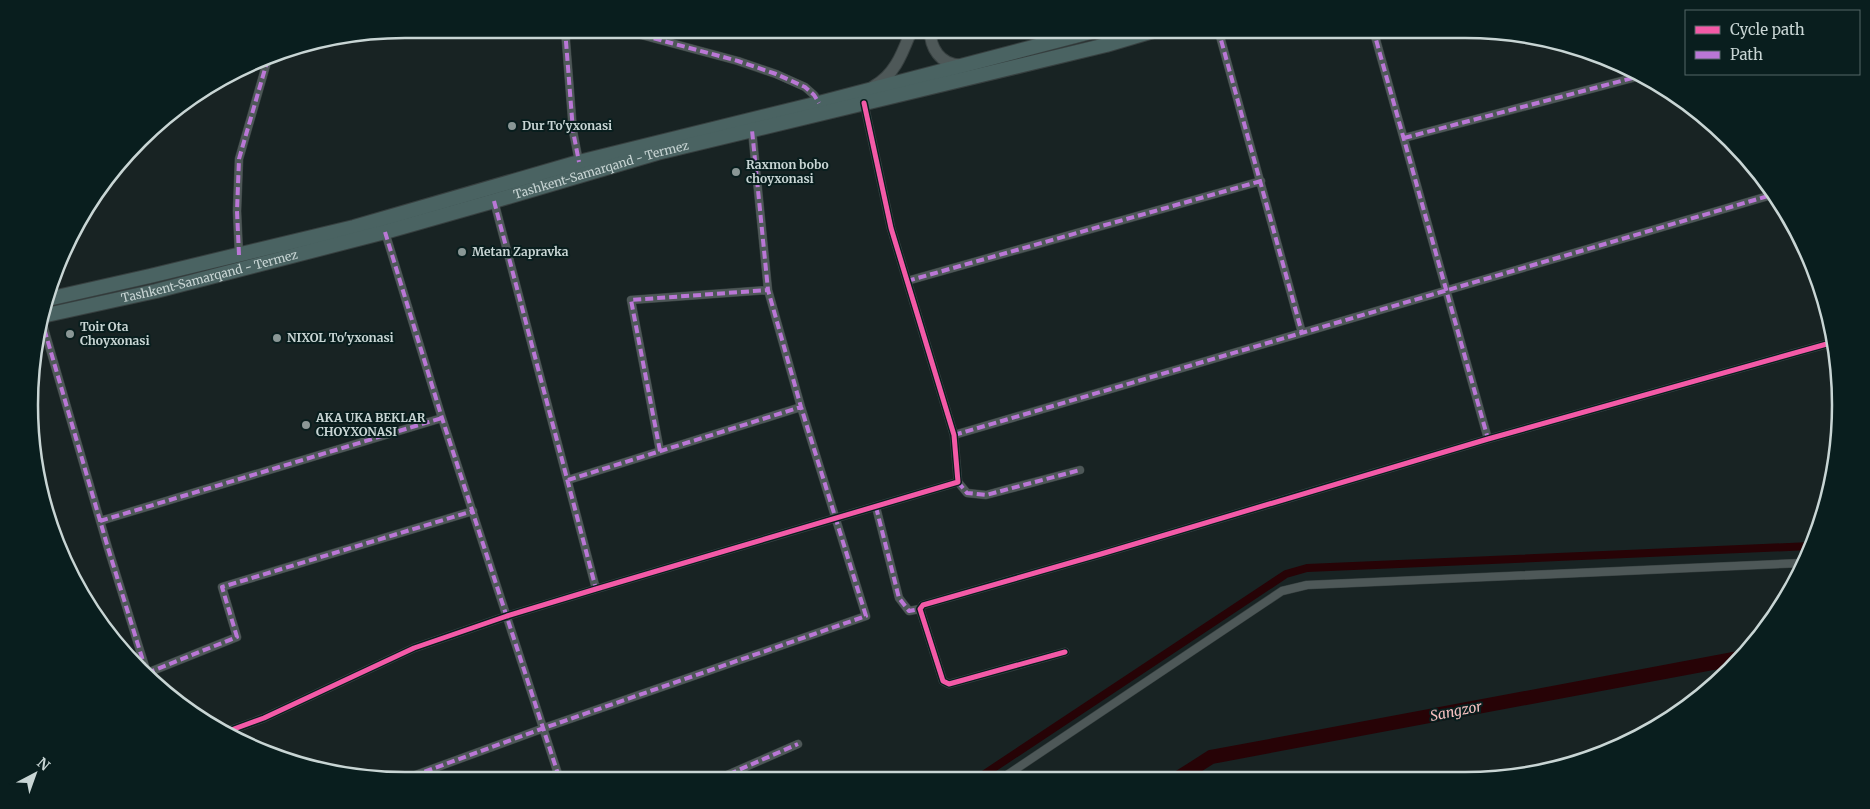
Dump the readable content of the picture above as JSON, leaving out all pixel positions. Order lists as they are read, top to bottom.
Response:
{
  "streets": {
    "highway": ["Tashkent-Samarqand - Termez"]
  },
  "water": ["Sangzor"],
  "places": [
    "Dur To'yxonasi",
    "Raxmon bobo choyxonasi",
    "Metan Zapravka",
    "Toir Ota Choyxonasi",
    "NIXOL To'yxonasi",
    "AKA UKA BEKLAR CHOYXONASI"
  ],
  "legend": ["Cycle path", "Path"],
  "north": "top right"
}
